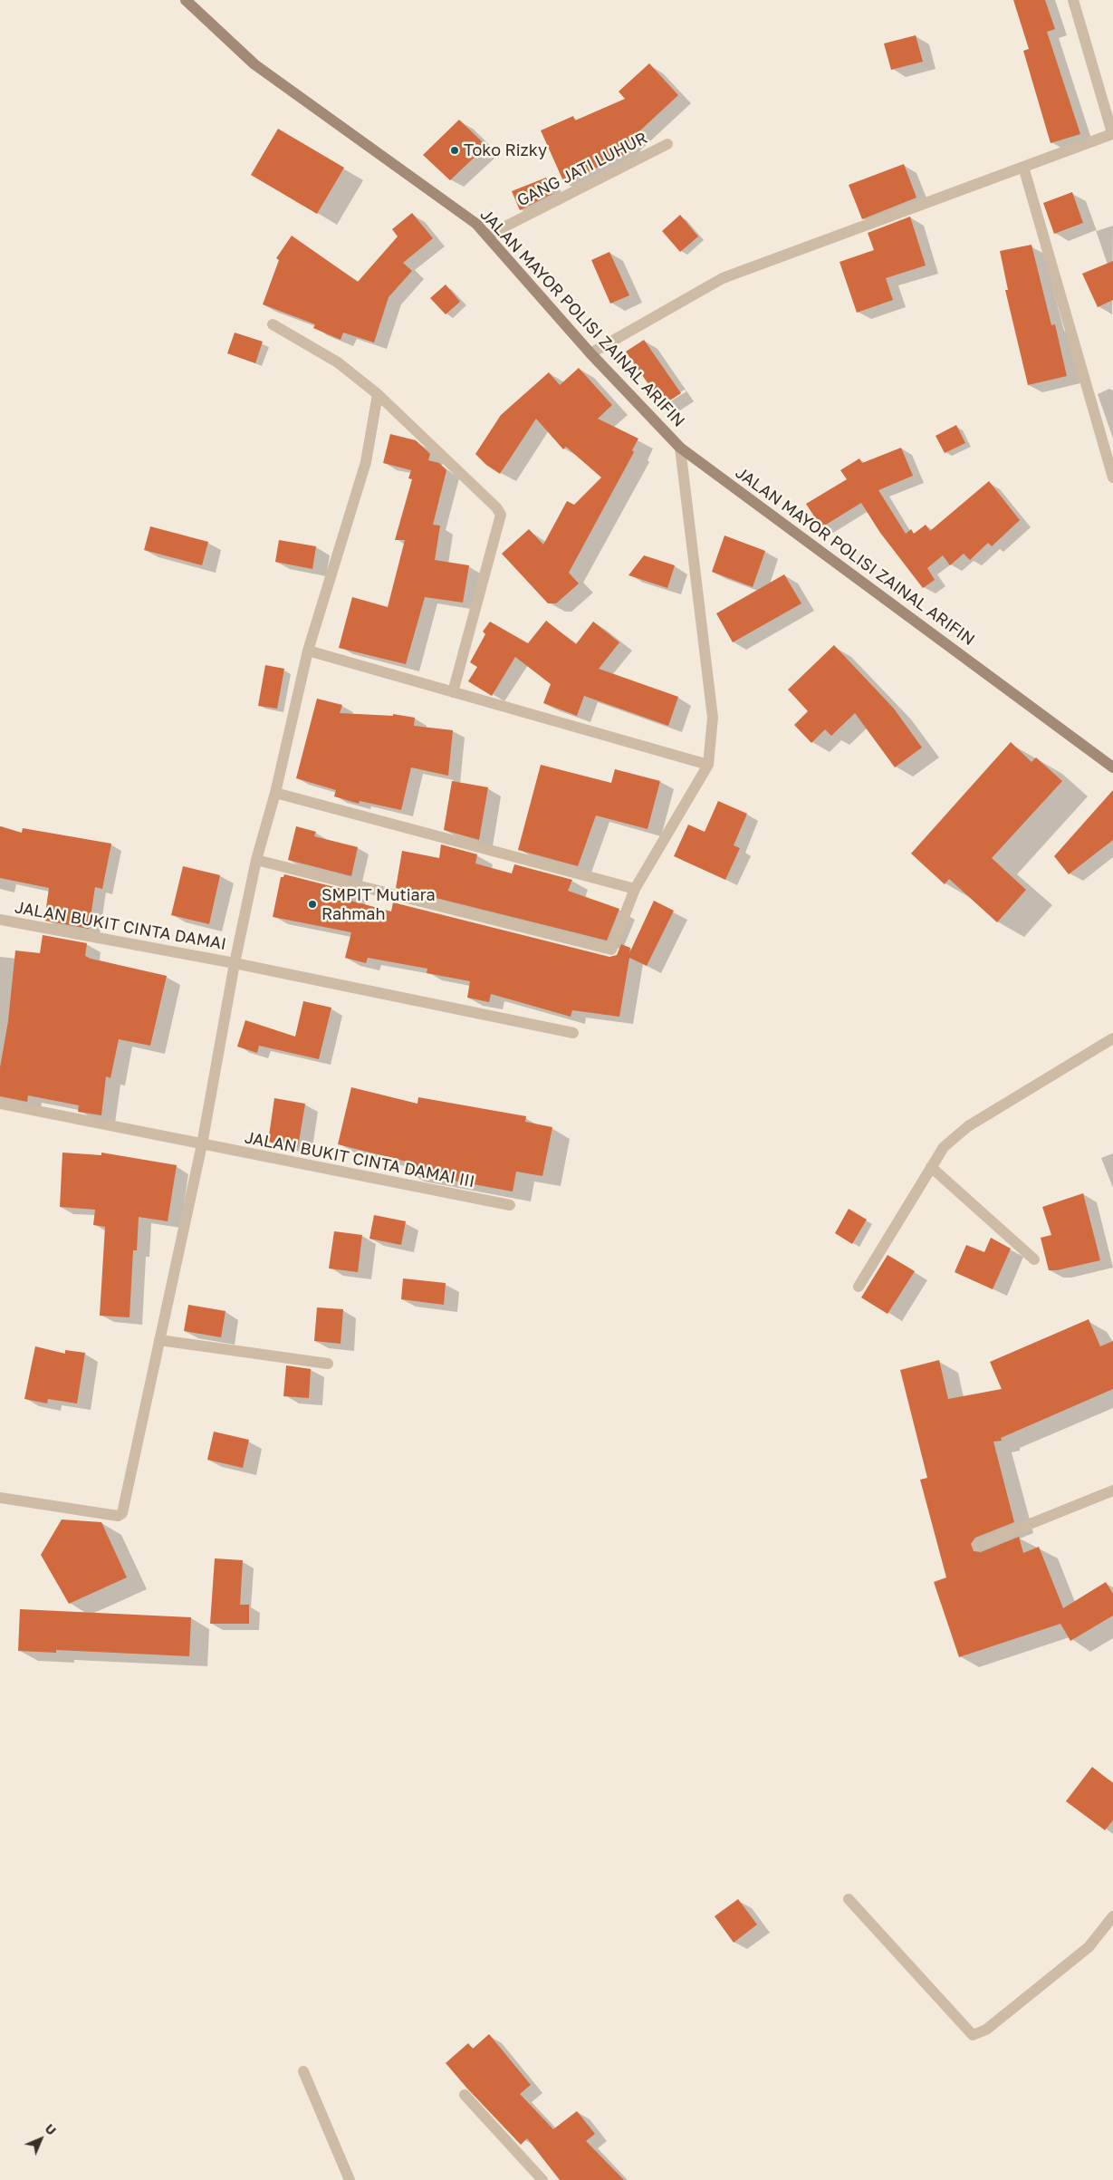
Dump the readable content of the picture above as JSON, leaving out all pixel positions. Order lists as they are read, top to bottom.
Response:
{
  "streets": {
    "main road": ["JALAN MAYOR POLISI ZAINAL ARIFIN"],
    "street": ["GANG JATI LUHUR", "JALAN BUKIT CINTA DAMAI", "JALAN BUKIT CINTA DAMAI III"]
  },
  "crossings": [
    ["GANG JATI LUHUR", "JALAN MAYOR POLISI ZAINAL ARIFIN"]
  ],
  "places": ["Toko Rizky", "SMPIT Mutiara Rahmah"],
  "north": "top right"
}
